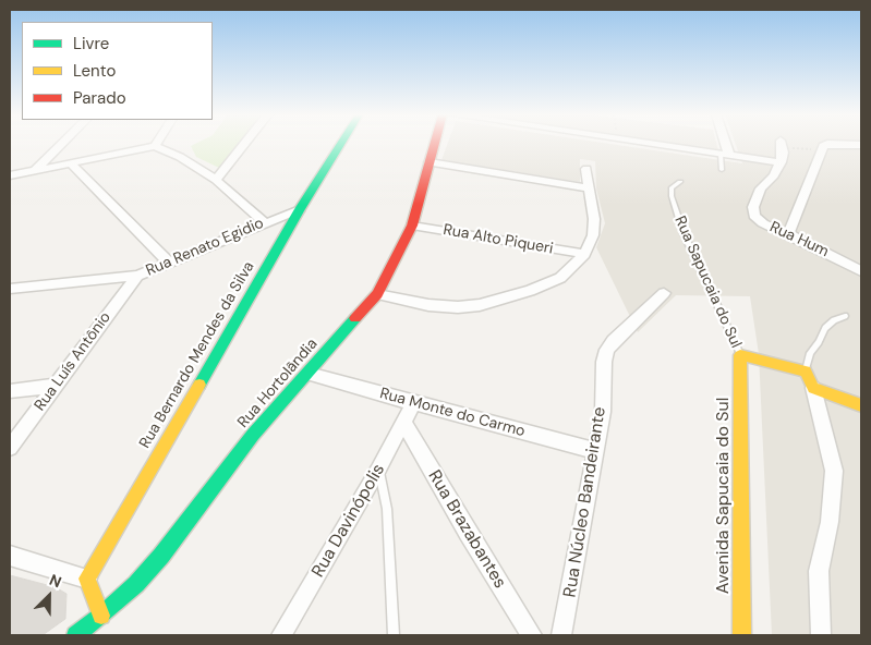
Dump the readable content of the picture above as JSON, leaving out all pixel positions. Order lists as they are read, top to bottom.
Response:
{
  "streets": {
    "street": [
      "Rua Alto Piqueri",
      "Rua Hum",
      "Rua Renato Egidio",
      "Rua Bernardo Mendes da Silva",
      "Rua Luís Antônio",
      "Rua Hortolãndia",
      "Rua Monte do Carmo",
      "Avenida Sapucaia do Sul",
      "Rua Núcleo Bandeirante",
      "Rua Davinópolis",
      "Rua Brazabantes"
    ],
    "lane": ["Rua Sapucaia do Sul"]
  },
  "crossings": [
    ["Rua Alto Piqueri", "Rua Hortolãndia"],
    ["Rua Renato Egidio", "Rua Bernardo Mendes da Silva"],
    ["Rua Renato Egidio", "Rua Luís Antônio"],
    ["Rua Sapucaia do Sul", "Avenida Sapucaia do Sul"],
    ["Rua Hortolãndia", "Rua Monte do Carmo"],
    ["Rua Monte do Carmo", "Rua Núcleo Bandeirante"],
    ["Rua Monte do Carmo", "Rua Davinópolis"],
    ["Rua Davinópolis", "Rua Brazabantes"]
  ],
  "legend": ["Livre", "Lento", "Parado"],
  "north": "top right"
}
